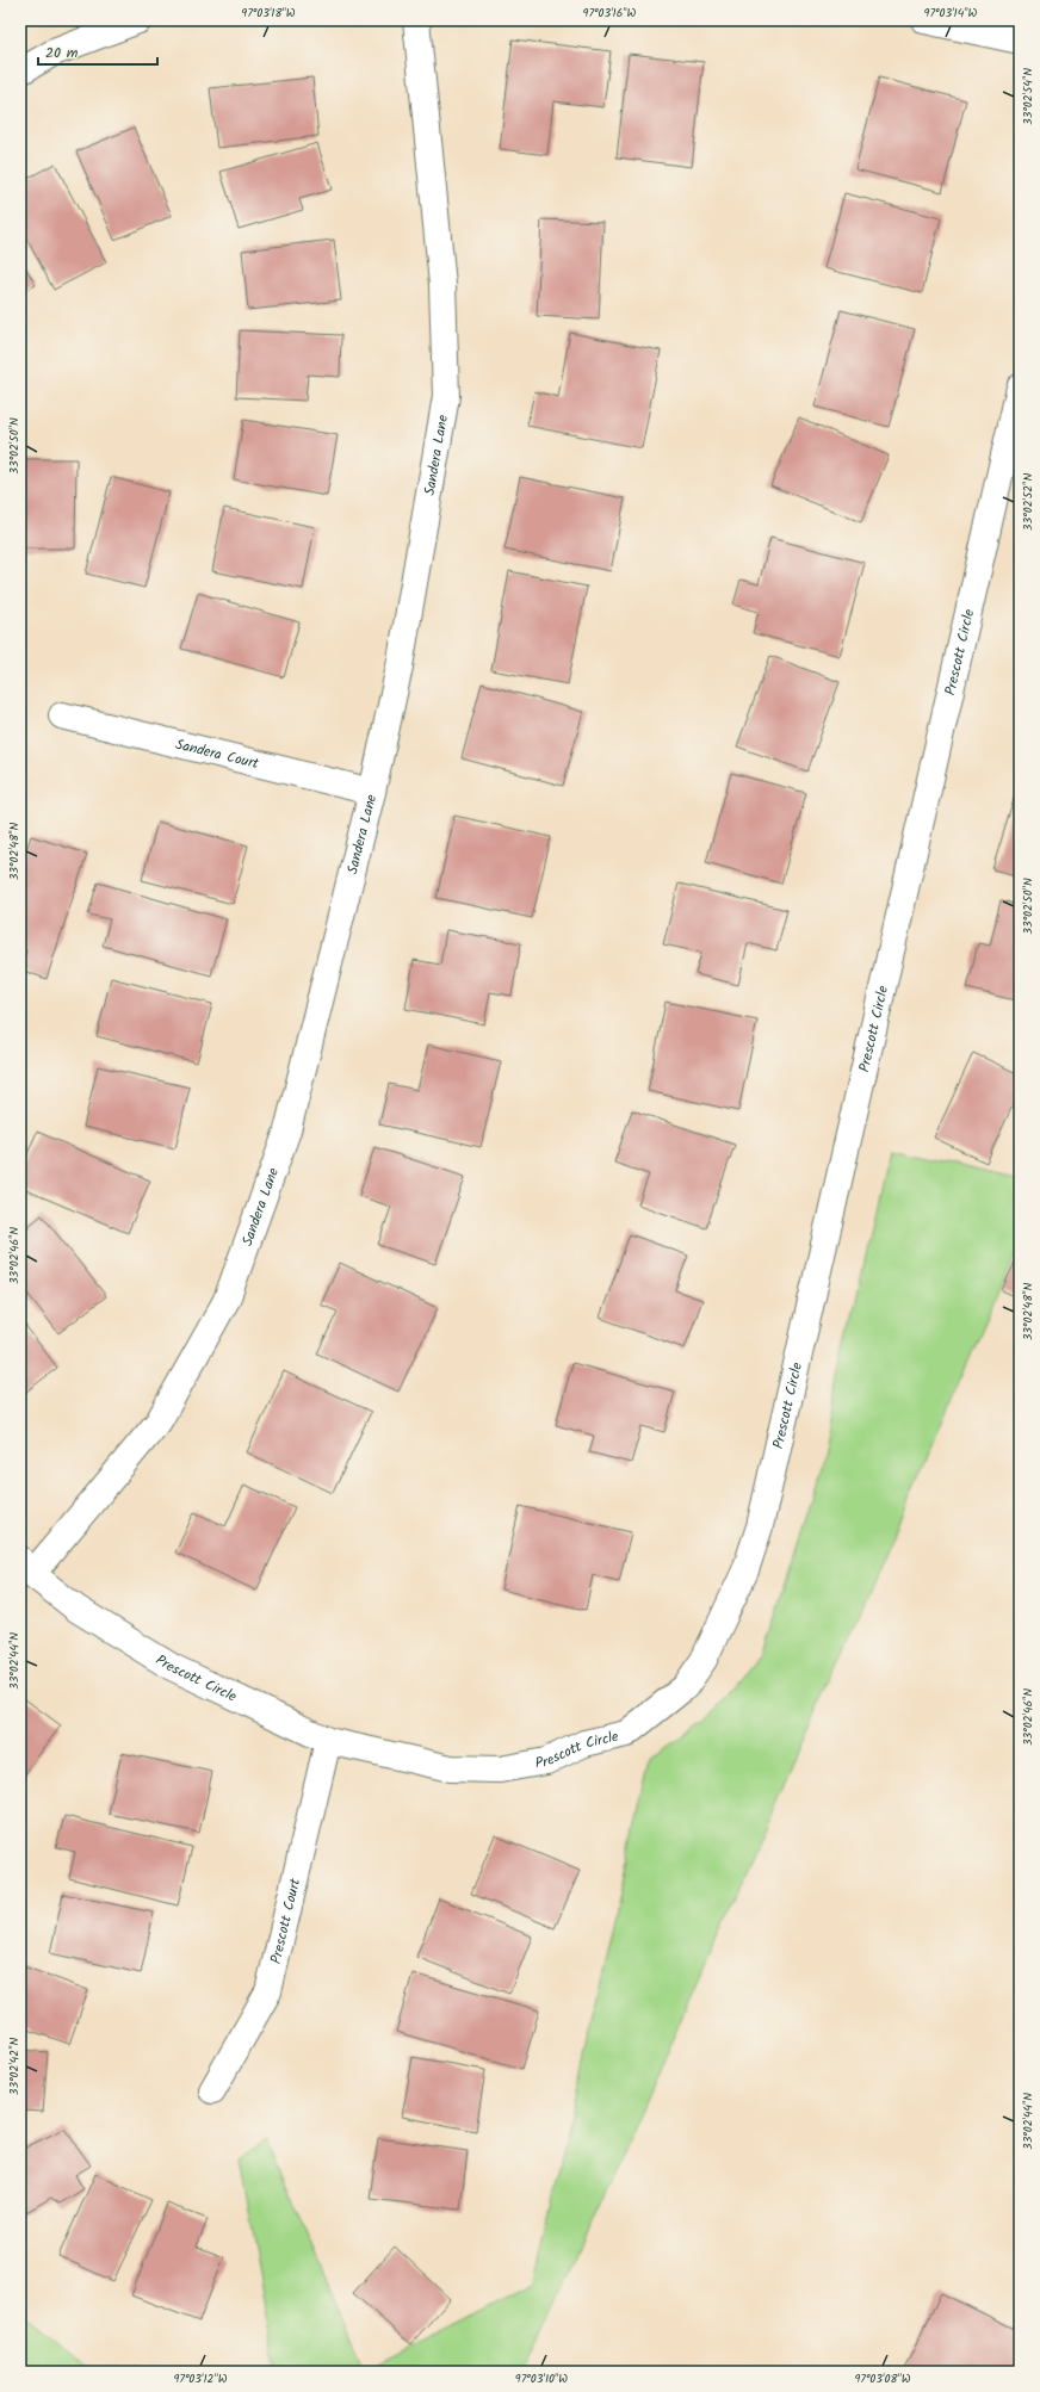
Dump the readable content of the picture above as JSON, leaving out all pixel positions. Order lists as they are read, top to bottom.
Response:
{
  "streets": {
    "street": [
      "Sandera Lane",
      "Prescott Circle",
      "Sandera Court",
      "Prescott Court"
    ]
  },
  "crossings": [
    ["Sandera Lane", "Prescott Circle"],
    ["Sandera Lane", "Sandera Court"],
    ["Prescott Circle", "Prescott Court"]
  ],
  "scale_bar": "20 m",
  "coordinates": [
    "97°03'18\"W",
    "97°03'16\"W",
    "97°03'14\"W",
    "33°02'54\"N",
    "33°02'50\"N",
    "33°02'52\"N",
    "33°02'48\"N",
    "33°02'46\"N",
    "33°02'44\"N",
    "33°02'42\"N",
    "97°03'12\"W",
    "97°03'10\"W",
    "97°03'08\"W"
  ]
}
